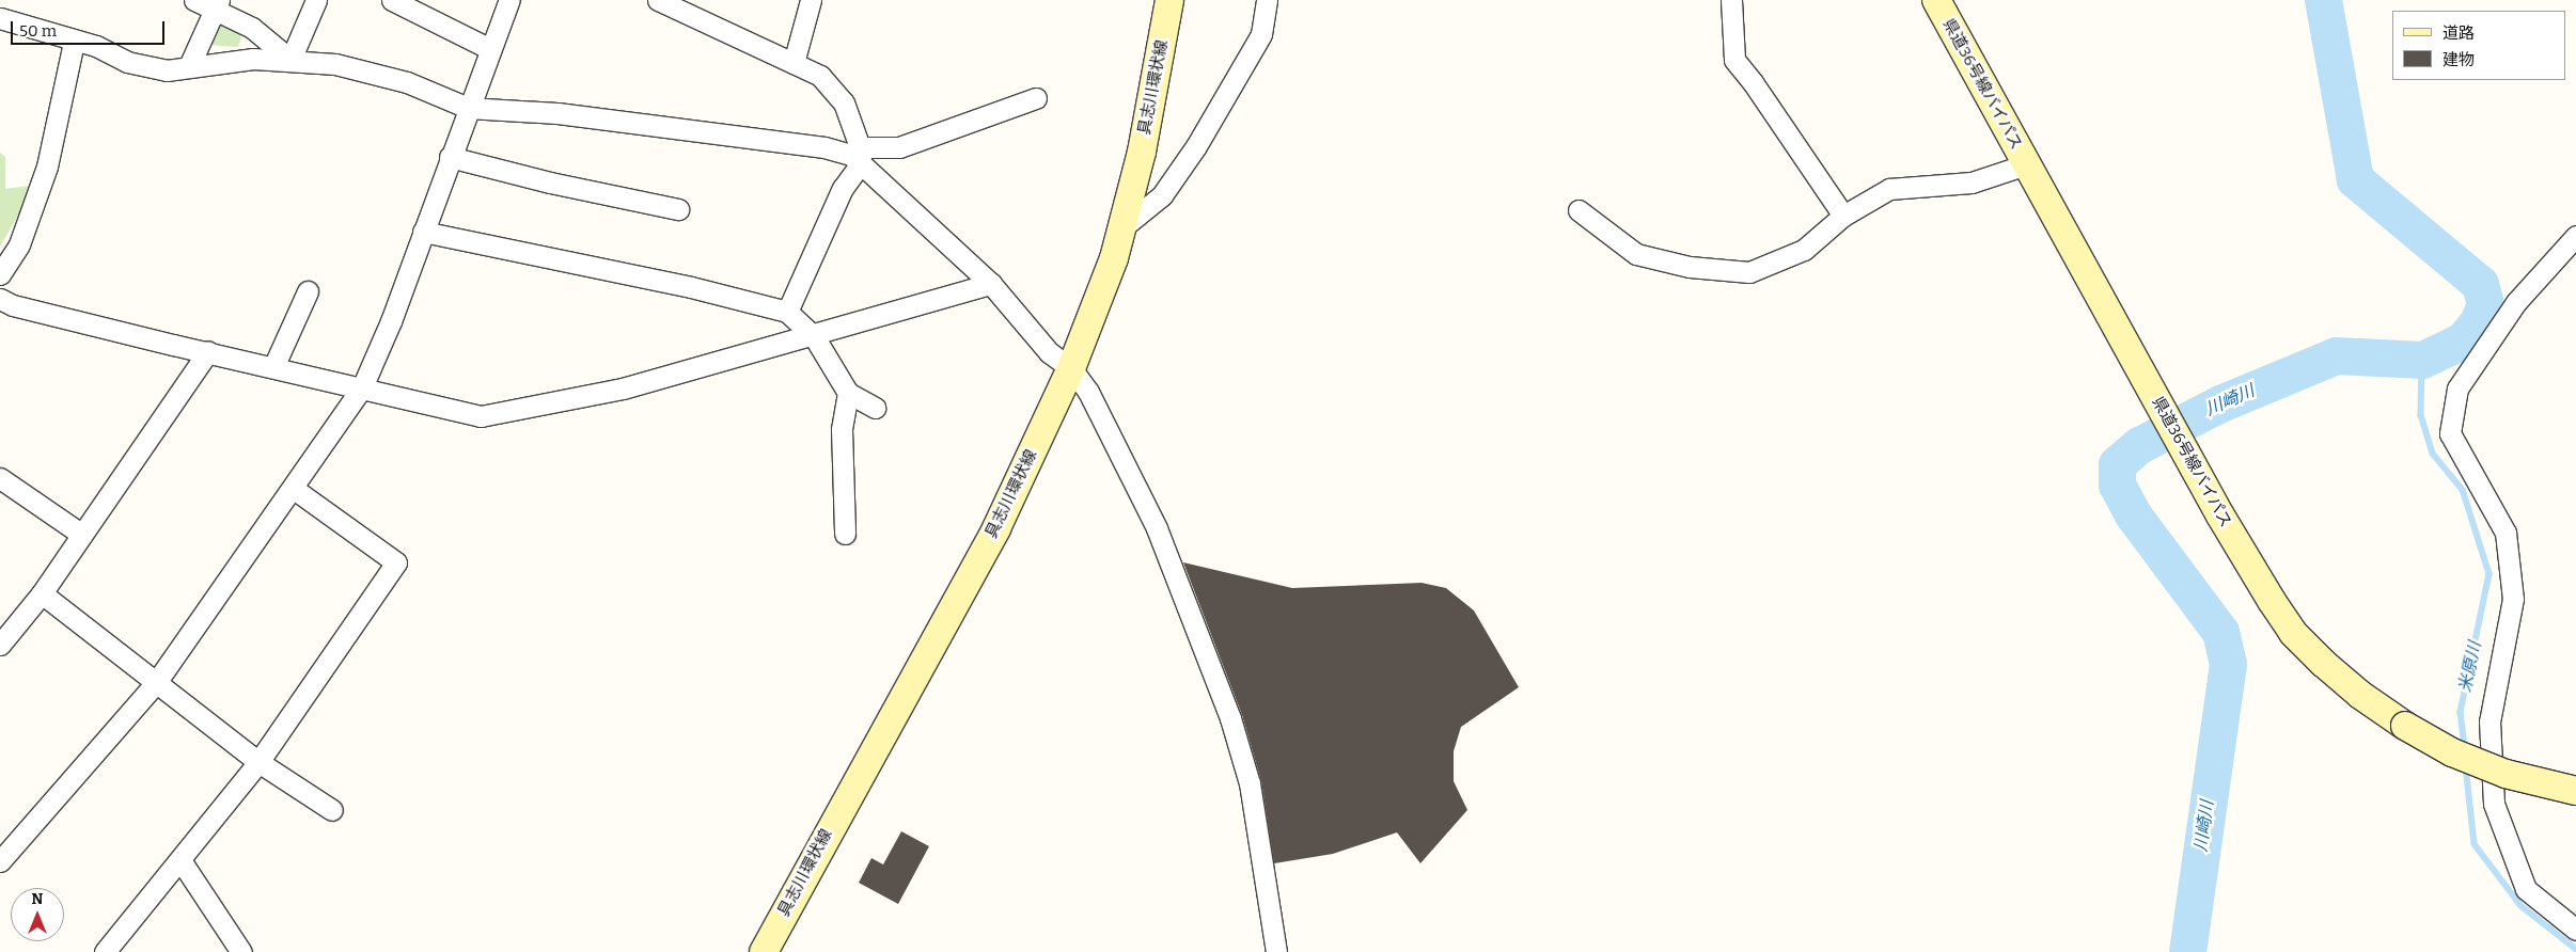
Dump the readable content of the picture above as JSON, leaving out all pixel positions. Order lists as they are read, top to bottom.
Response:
{
  "streets": {
    "main road": ["県道36号線バイパス", "具志川環状線"]
  },
  "water": ["川崎川", "米原川"],
  "legend": ["道路", "建物"],
  "scale_bar": "50 m",
  "north": "top"
}
